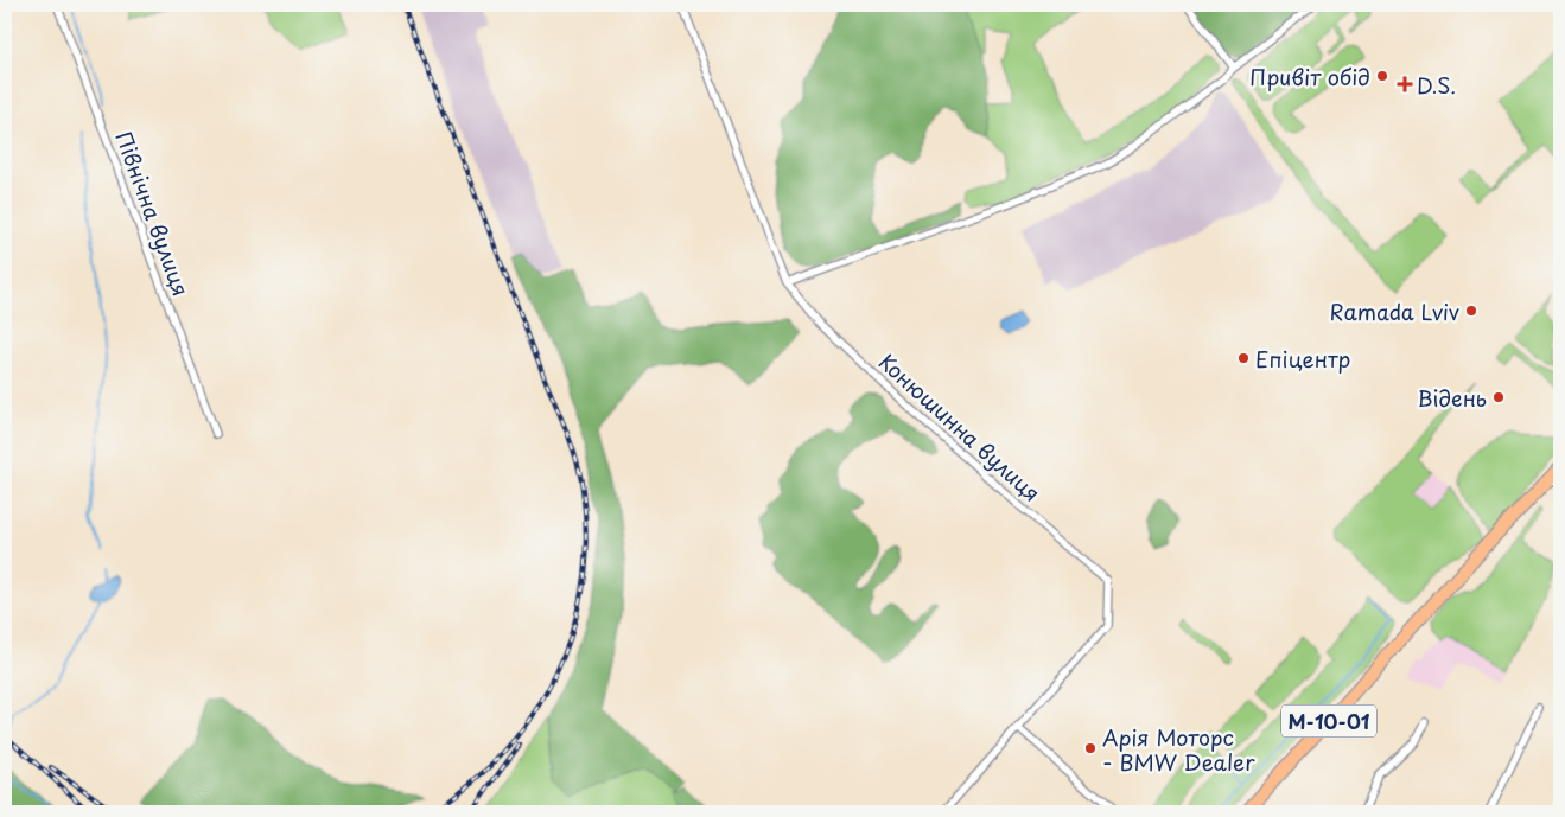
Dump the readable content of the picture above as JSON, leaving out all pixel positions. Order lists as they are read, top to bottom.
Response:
{
  "streets": {
    "highway": ["М-10-01"],
    "street": ["Північна вулиця", "Конюшинна вулиця"]
  },
  "places": {
    "other": [
      "Привіт обід",
      "Ramada Lviv",
      "Епіцентр",
      "Відень",
      "Арія Моторс - BMW Dealer"
    ],
    "health": ["D.S."]
  }
}
